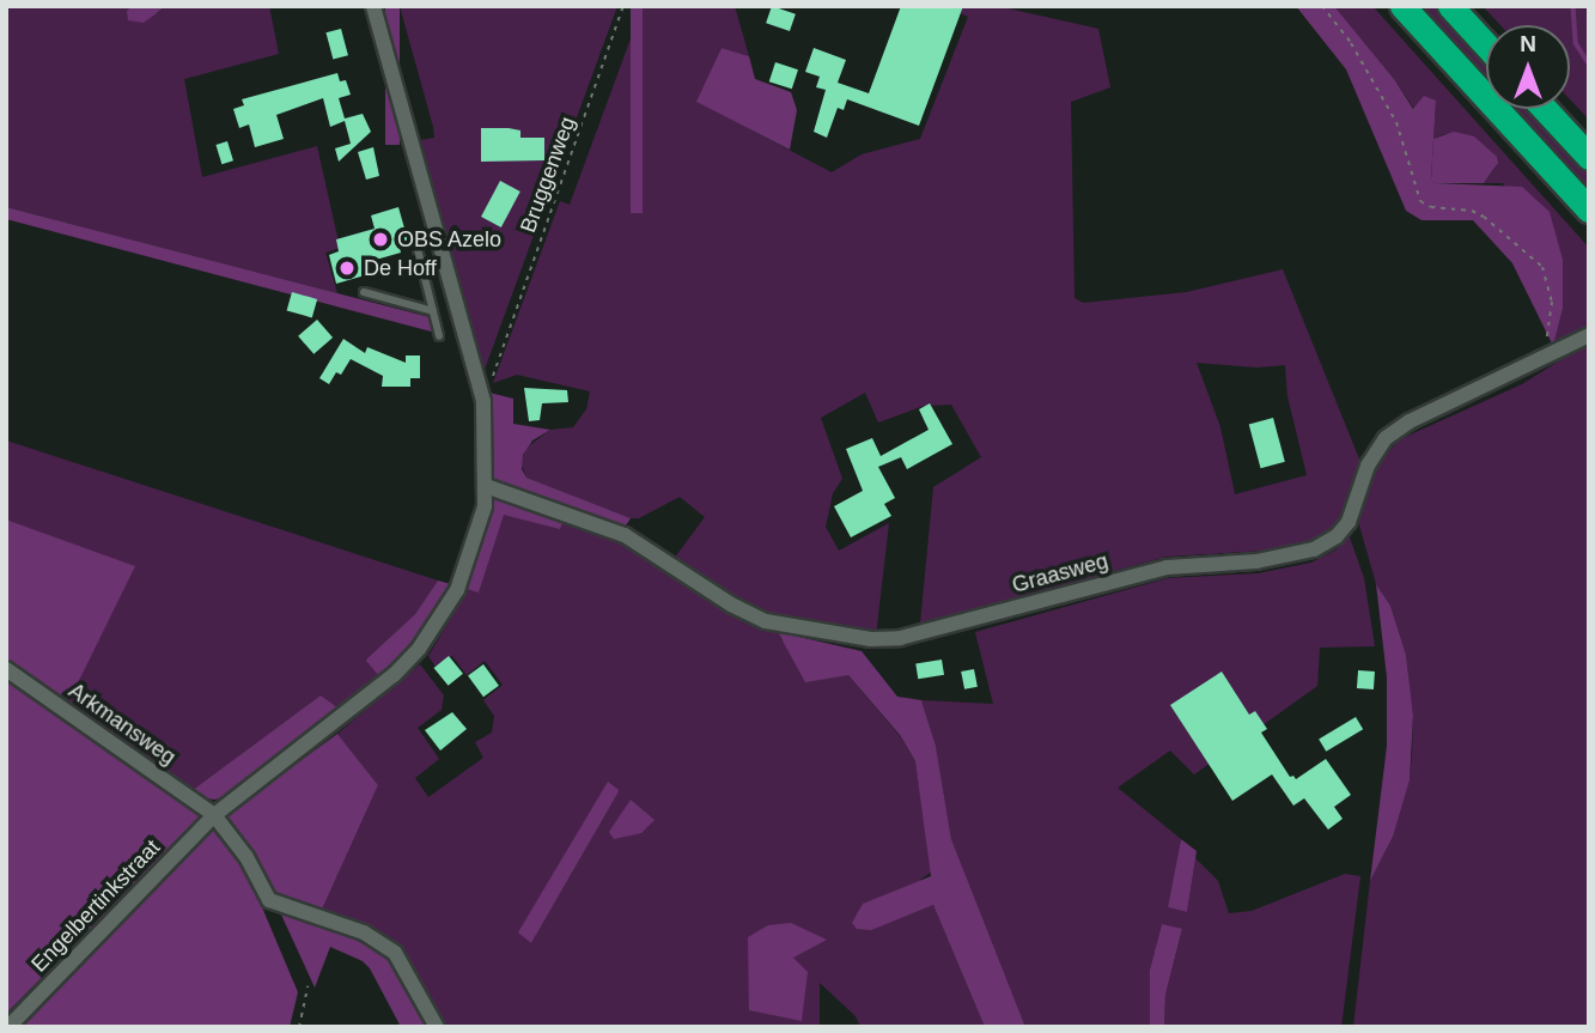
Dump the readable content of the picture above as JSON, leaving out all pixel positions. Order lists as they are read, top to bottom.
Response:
{
  "streets": {
    "street": ["Graasweg", "Arkmansweg", "Engelbertinkstraat"],
    "path": ["Bruggenweg"]
  },
  "crossings": [
    ["Bruggenweg", "Engelbertinkstraat"],
    ["Graasweg", "Engelbertinkstraat"],
    ["Arkmansweg", "Engelbertinkstraat"]
  ],
  "places": ["OBS Azelo", "De Hoff"],
  "north": "top"
}
